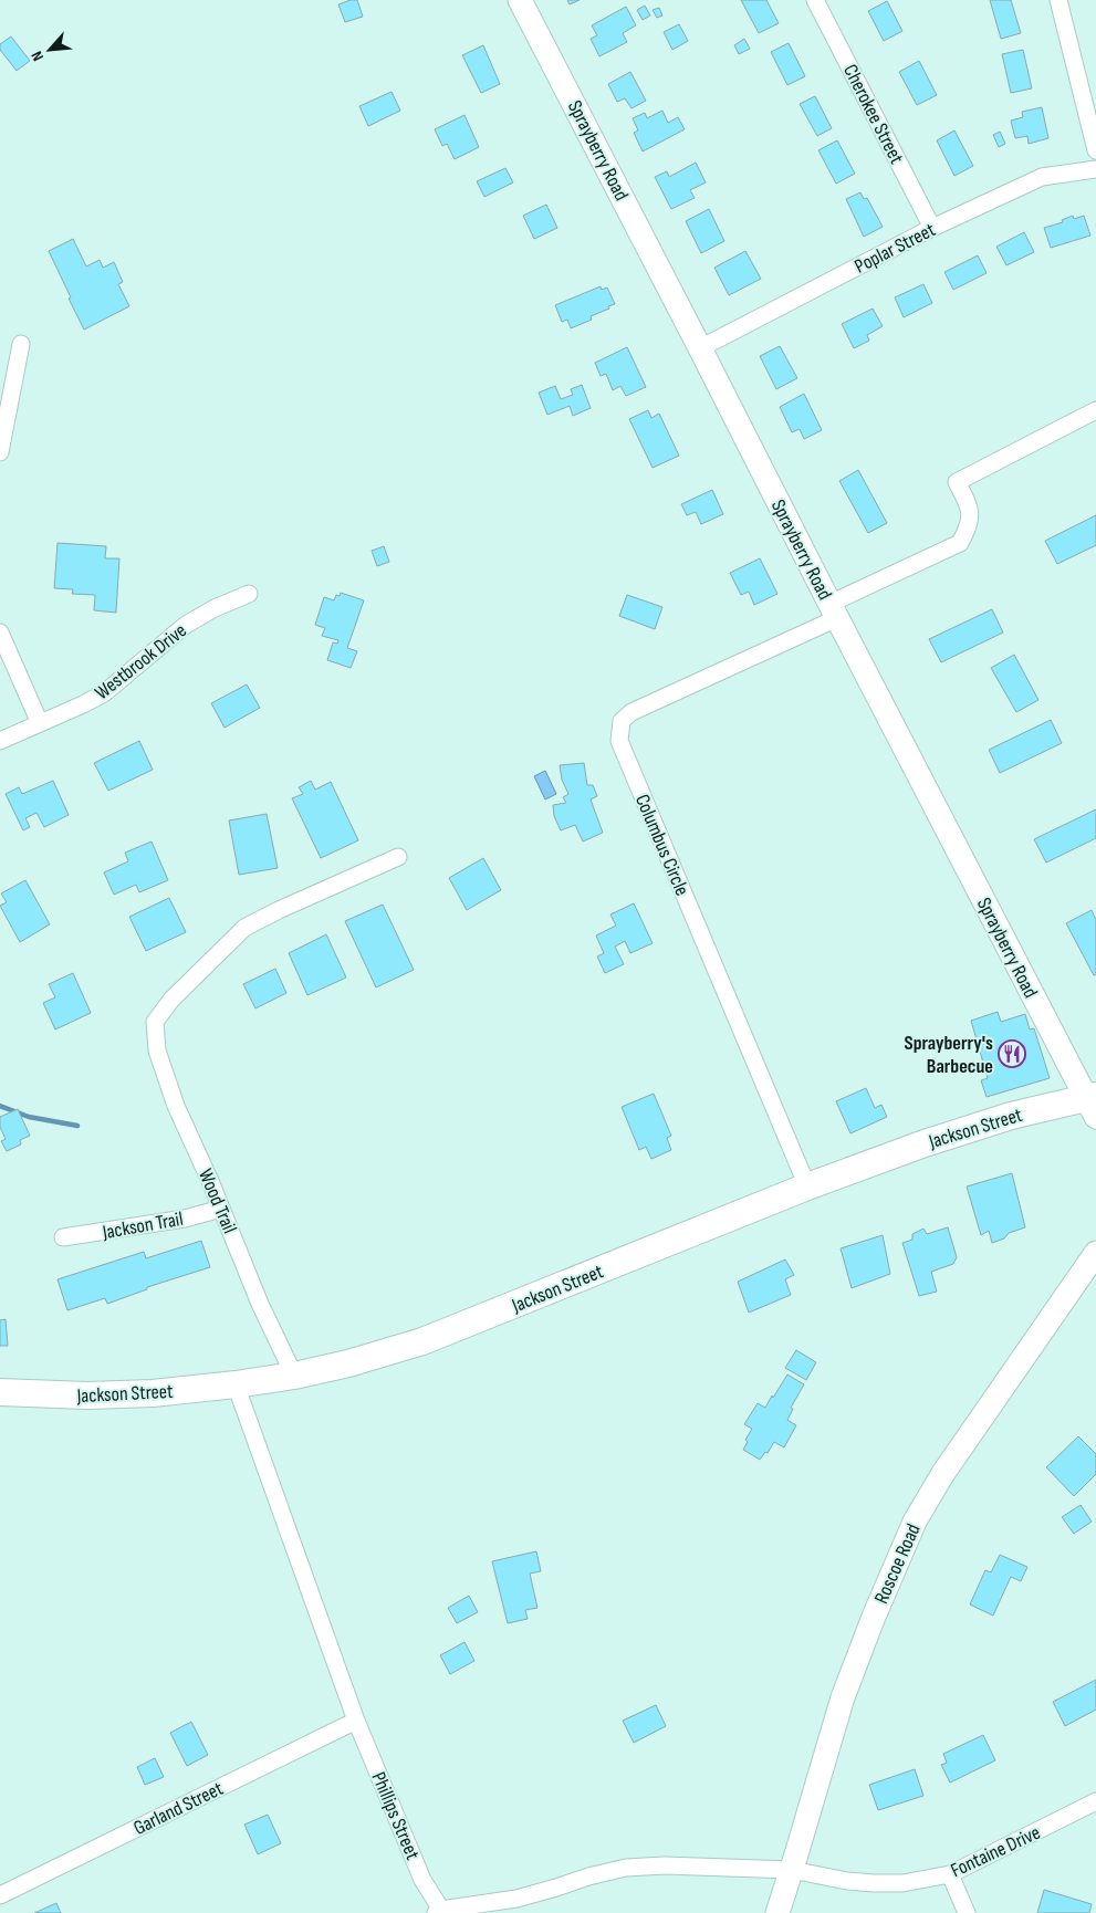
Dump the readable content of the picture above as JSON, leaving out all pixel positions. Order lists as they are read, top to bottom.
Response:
{
  "streets": {
    "main road": ["Jackson Street"],
    "street": [
      "Cherokee Street",
      "Sprayberry Road",
      "Poplar Street",
      "Westbrook Drive",
      "Columbus Circle",
      "Wood Trail",
      "Jackson Trail",
      "Roscoe Road",
      "Garland Street",
      "Phillips Street",
      "Fontaine Drive"
    ]
  },
  "crossings": [
    ["Cherokee Street", "Poplar Street"],
    ["Sprayberry Road", "Poplar Street"],
    ["Sprayberry Road", "Columbus Circle"],
    ["Sprayberry Road", "Jackson Street"],
    ["Columbus Circle", "Jackson Street"],
    ["Jackson Street", "Wood Trail"],
    ["Jackson Street", "Phillips Street"],
    ["Wood Trail", "Jackson Trail"],
    ["Roscoe Road", "Phillips Street"],
    ["Roscoe Road", "Fontaine Drive"],
    ["Garland Street", "Phillips Street"],
    ["Phillips Street", "Fontaine Drive"]
  ],
  "places": {
    "restaurant": ["Sprayberry's Barbecue"]
  },
  "north": "bottom left"
}
